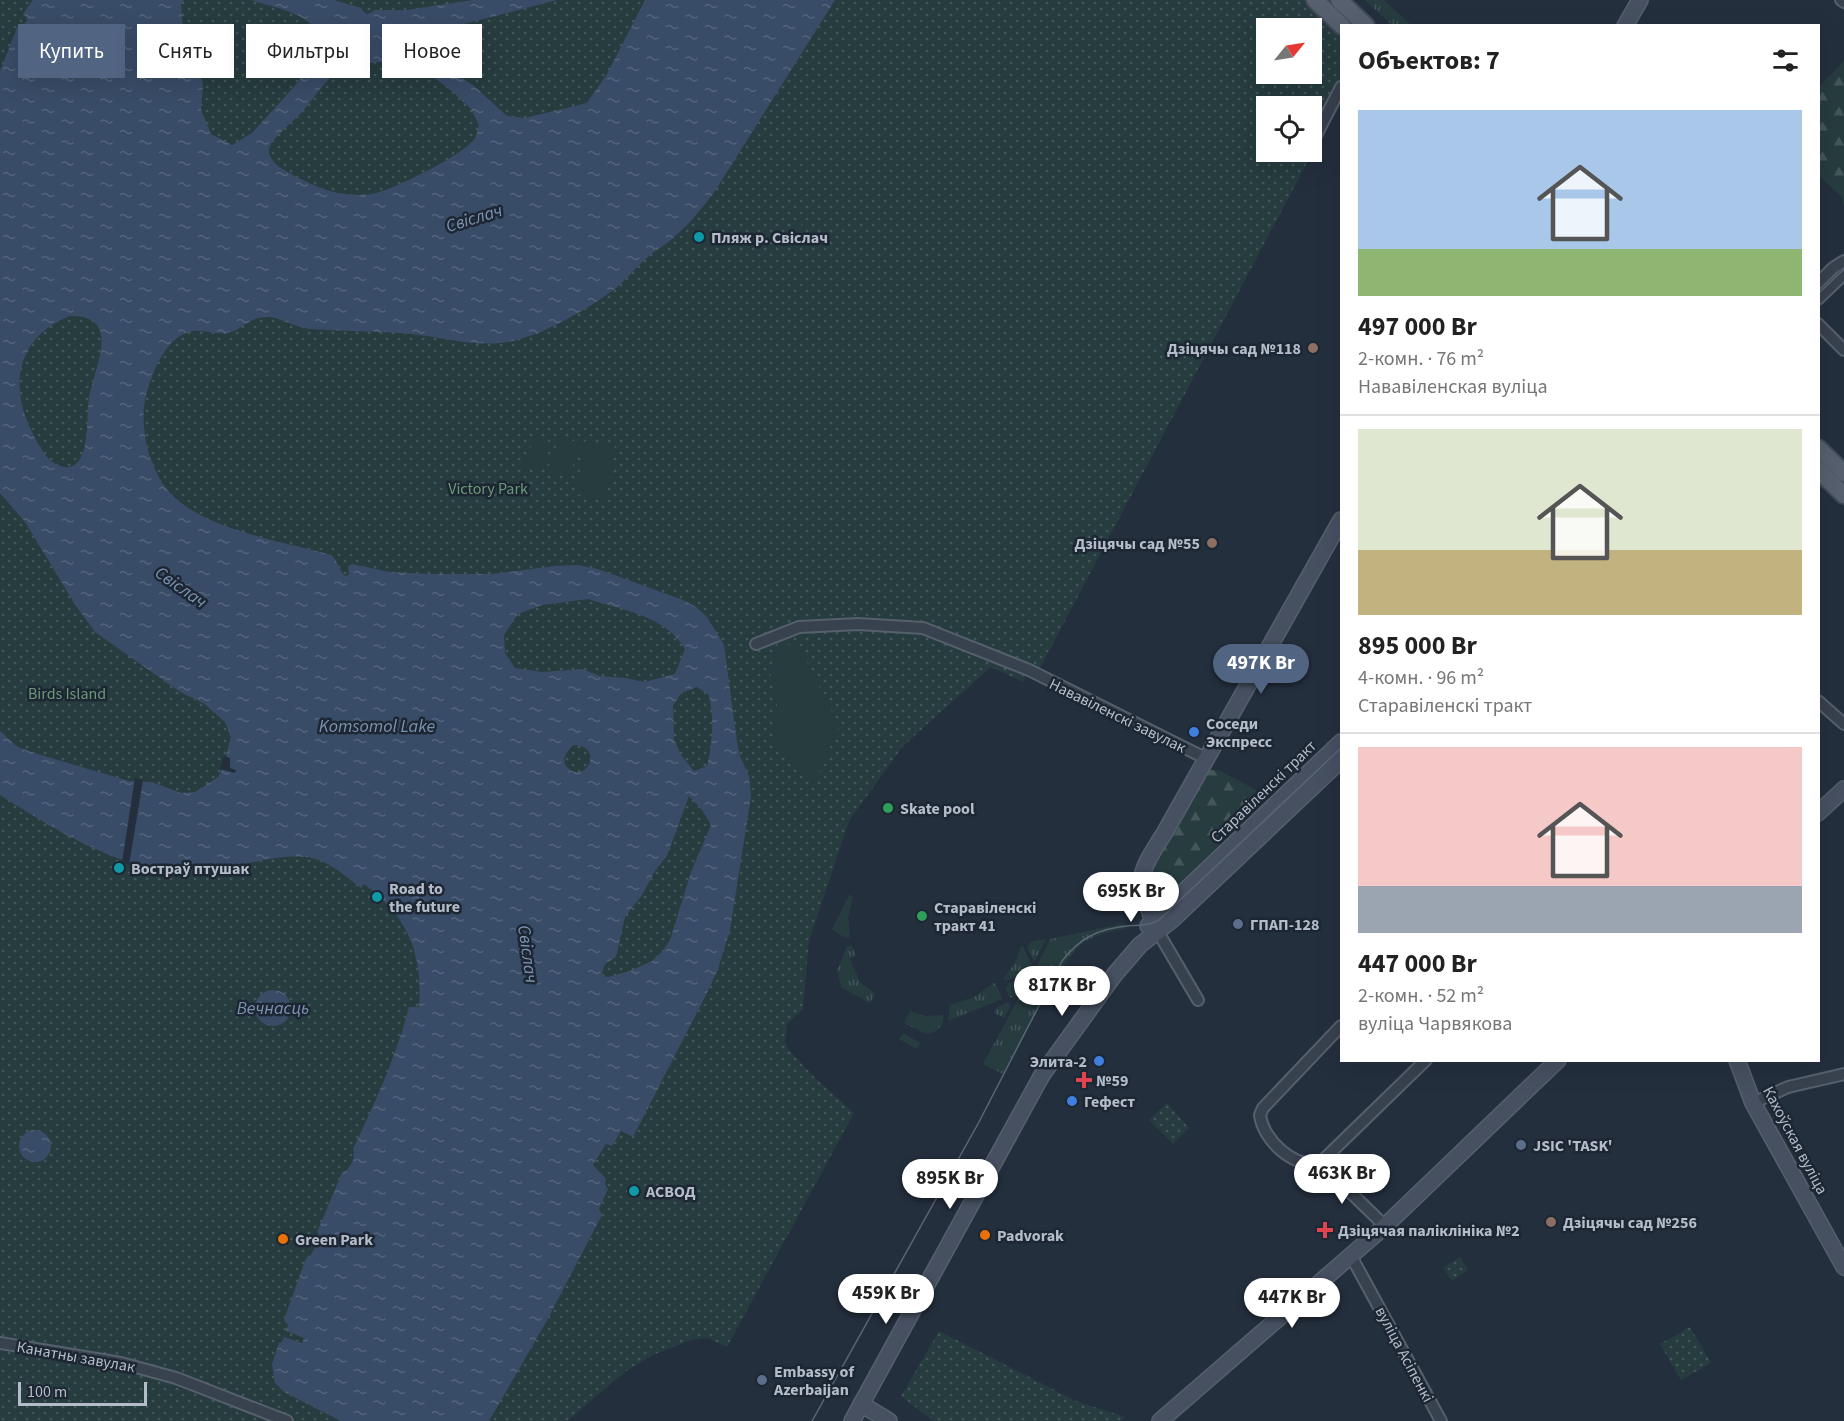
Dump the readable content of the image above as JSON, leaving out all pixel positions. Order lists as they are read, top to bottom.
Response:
{
  "streets": {
    "main road": ["Старавіленскі тракт", "Кахоўская вуліца"],
    "street": ["Нававіленскі завулак", "вуліца Асіпенкі", "Канатны завулак"]
  },
  "water": ["Свіслач", "Komsomol Lake", "Вечнасць"],
  "parks": ["Victory Park", "Birds Island"],
  "places": {
    "other": [
      "Пляж р. Свіслач",
      "Дзіцячы сад №118",
      "Дзіцячы сад №55",
      "Соседи Экспресс",
      "Skate pool",
      "Востраў птушак",
      "Road to the future",
      "Старавіленскі тракт 41",
      "ГПАП-128",
      "Элита-2",
      "Гефест",
      "JSIC 'TASK'",
      "АСВОД",
      "Дзіцячы сад №256",
      "Padvorak",
      "Green Park",
      "Embassy of Azerbaijan"
    ],
    "health": ["№59", "Дзіцячая паліклініка №2"]
  },
  "scale_bar": "100 m",
  "north": "top right",
  "page": {
    "chip": [
      "Купить",
      "Снять",
      "Фильтры",
      "Новое"
    ],
    "heading": "Объектов: 7",
    "list": [
      {
        "name": "497 000 Br",
        "note": "2-комн. · 76 m² · Нававіленская вуліца"
      },
      {
        "name": "895 000 Br",
        "note": "4-комн. · 96 m² · Старавіленскі тракт"
      },
      {
        "name": "447 000 Br",
        "note": "2-комн. · 52 m² · вуліца Чарвякова"
      }
    ],
    "price": [
      "497K Br",
      "695K Br",
      "817K Br",
      "463K Br",
      "895K Br",
      "459K Br",
      "447K Br"
    ],
    "scale": "100 m"
  }
}
